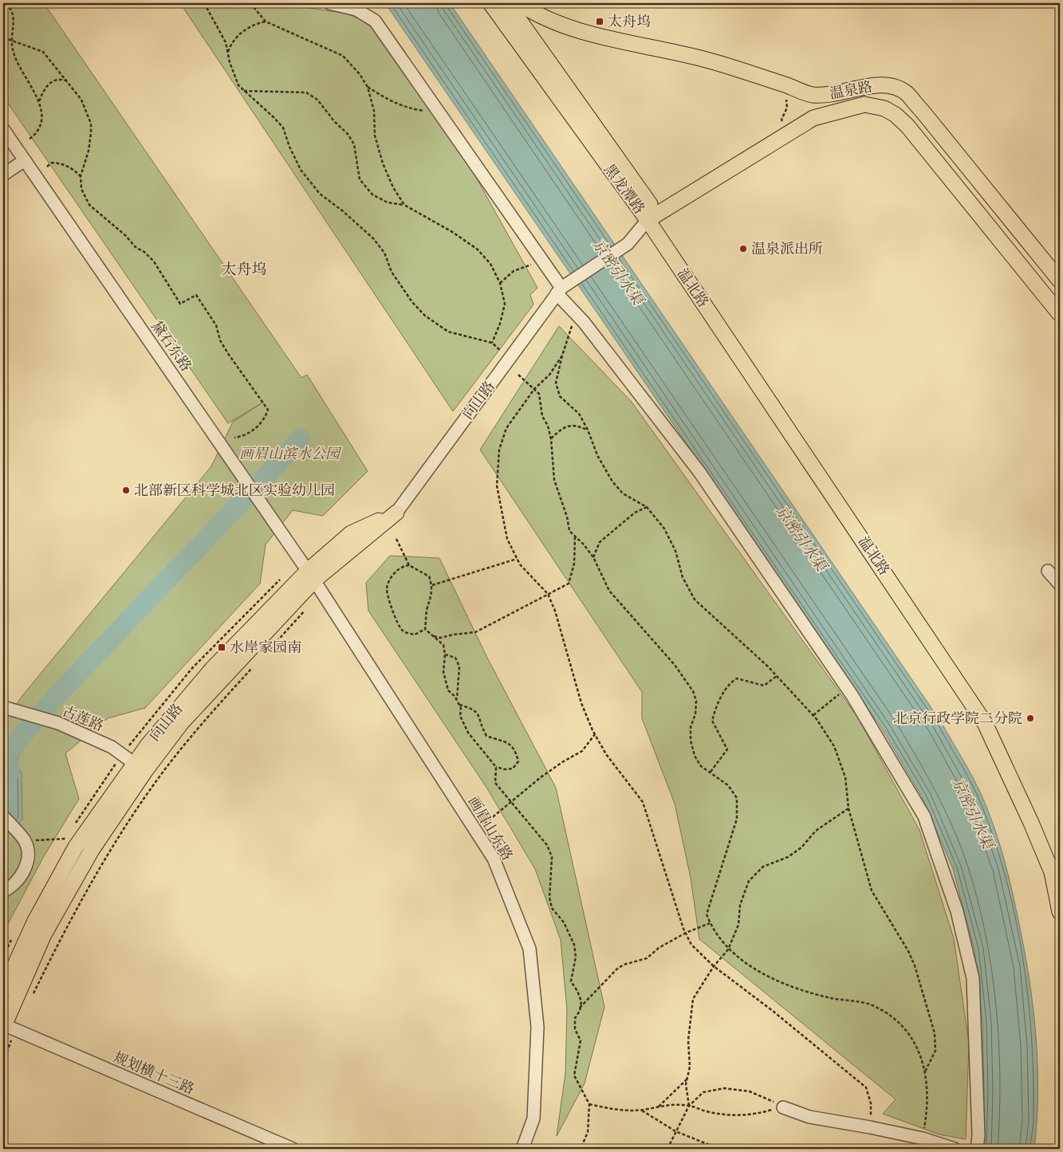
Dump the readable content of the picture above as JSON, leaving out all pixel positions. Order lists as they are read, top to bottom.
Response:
{
  "streets": {
    "main road": [
      "温泉路",
      "黑龙潭路",
      "温北路",
      "向山路"
    ],
    "street": [
      "黛石东路",
      "古莲路",
      "画眉山东路",
      "规划横十三路"
    ]
  },
  "crossings": [
    ["温泉路", "黑龙潭路"],
    ["温泉路", "温北路"],
    ["黑龙潭路", "温北路"],
    ["黛石东路", "向山路"],
    ["黛石东路", "画眉山东路"],
    ["向山路", "古莲路"],
    ["向山路", "画眉山东路"],
    ["向山路", "规划横十三路"]
  ],
  "districts": ["太舟坞"],
  "water": ["京密引水渠"],
  "parks": ["画眉山滨水公园"],
  "places": {
    "transit": ["太舟坞", "水岸家园南"],
    "other": ["温泉派出所", "北部新区科学城北区实验幼儿园", "北京行政学院二分院"]
  }
}
